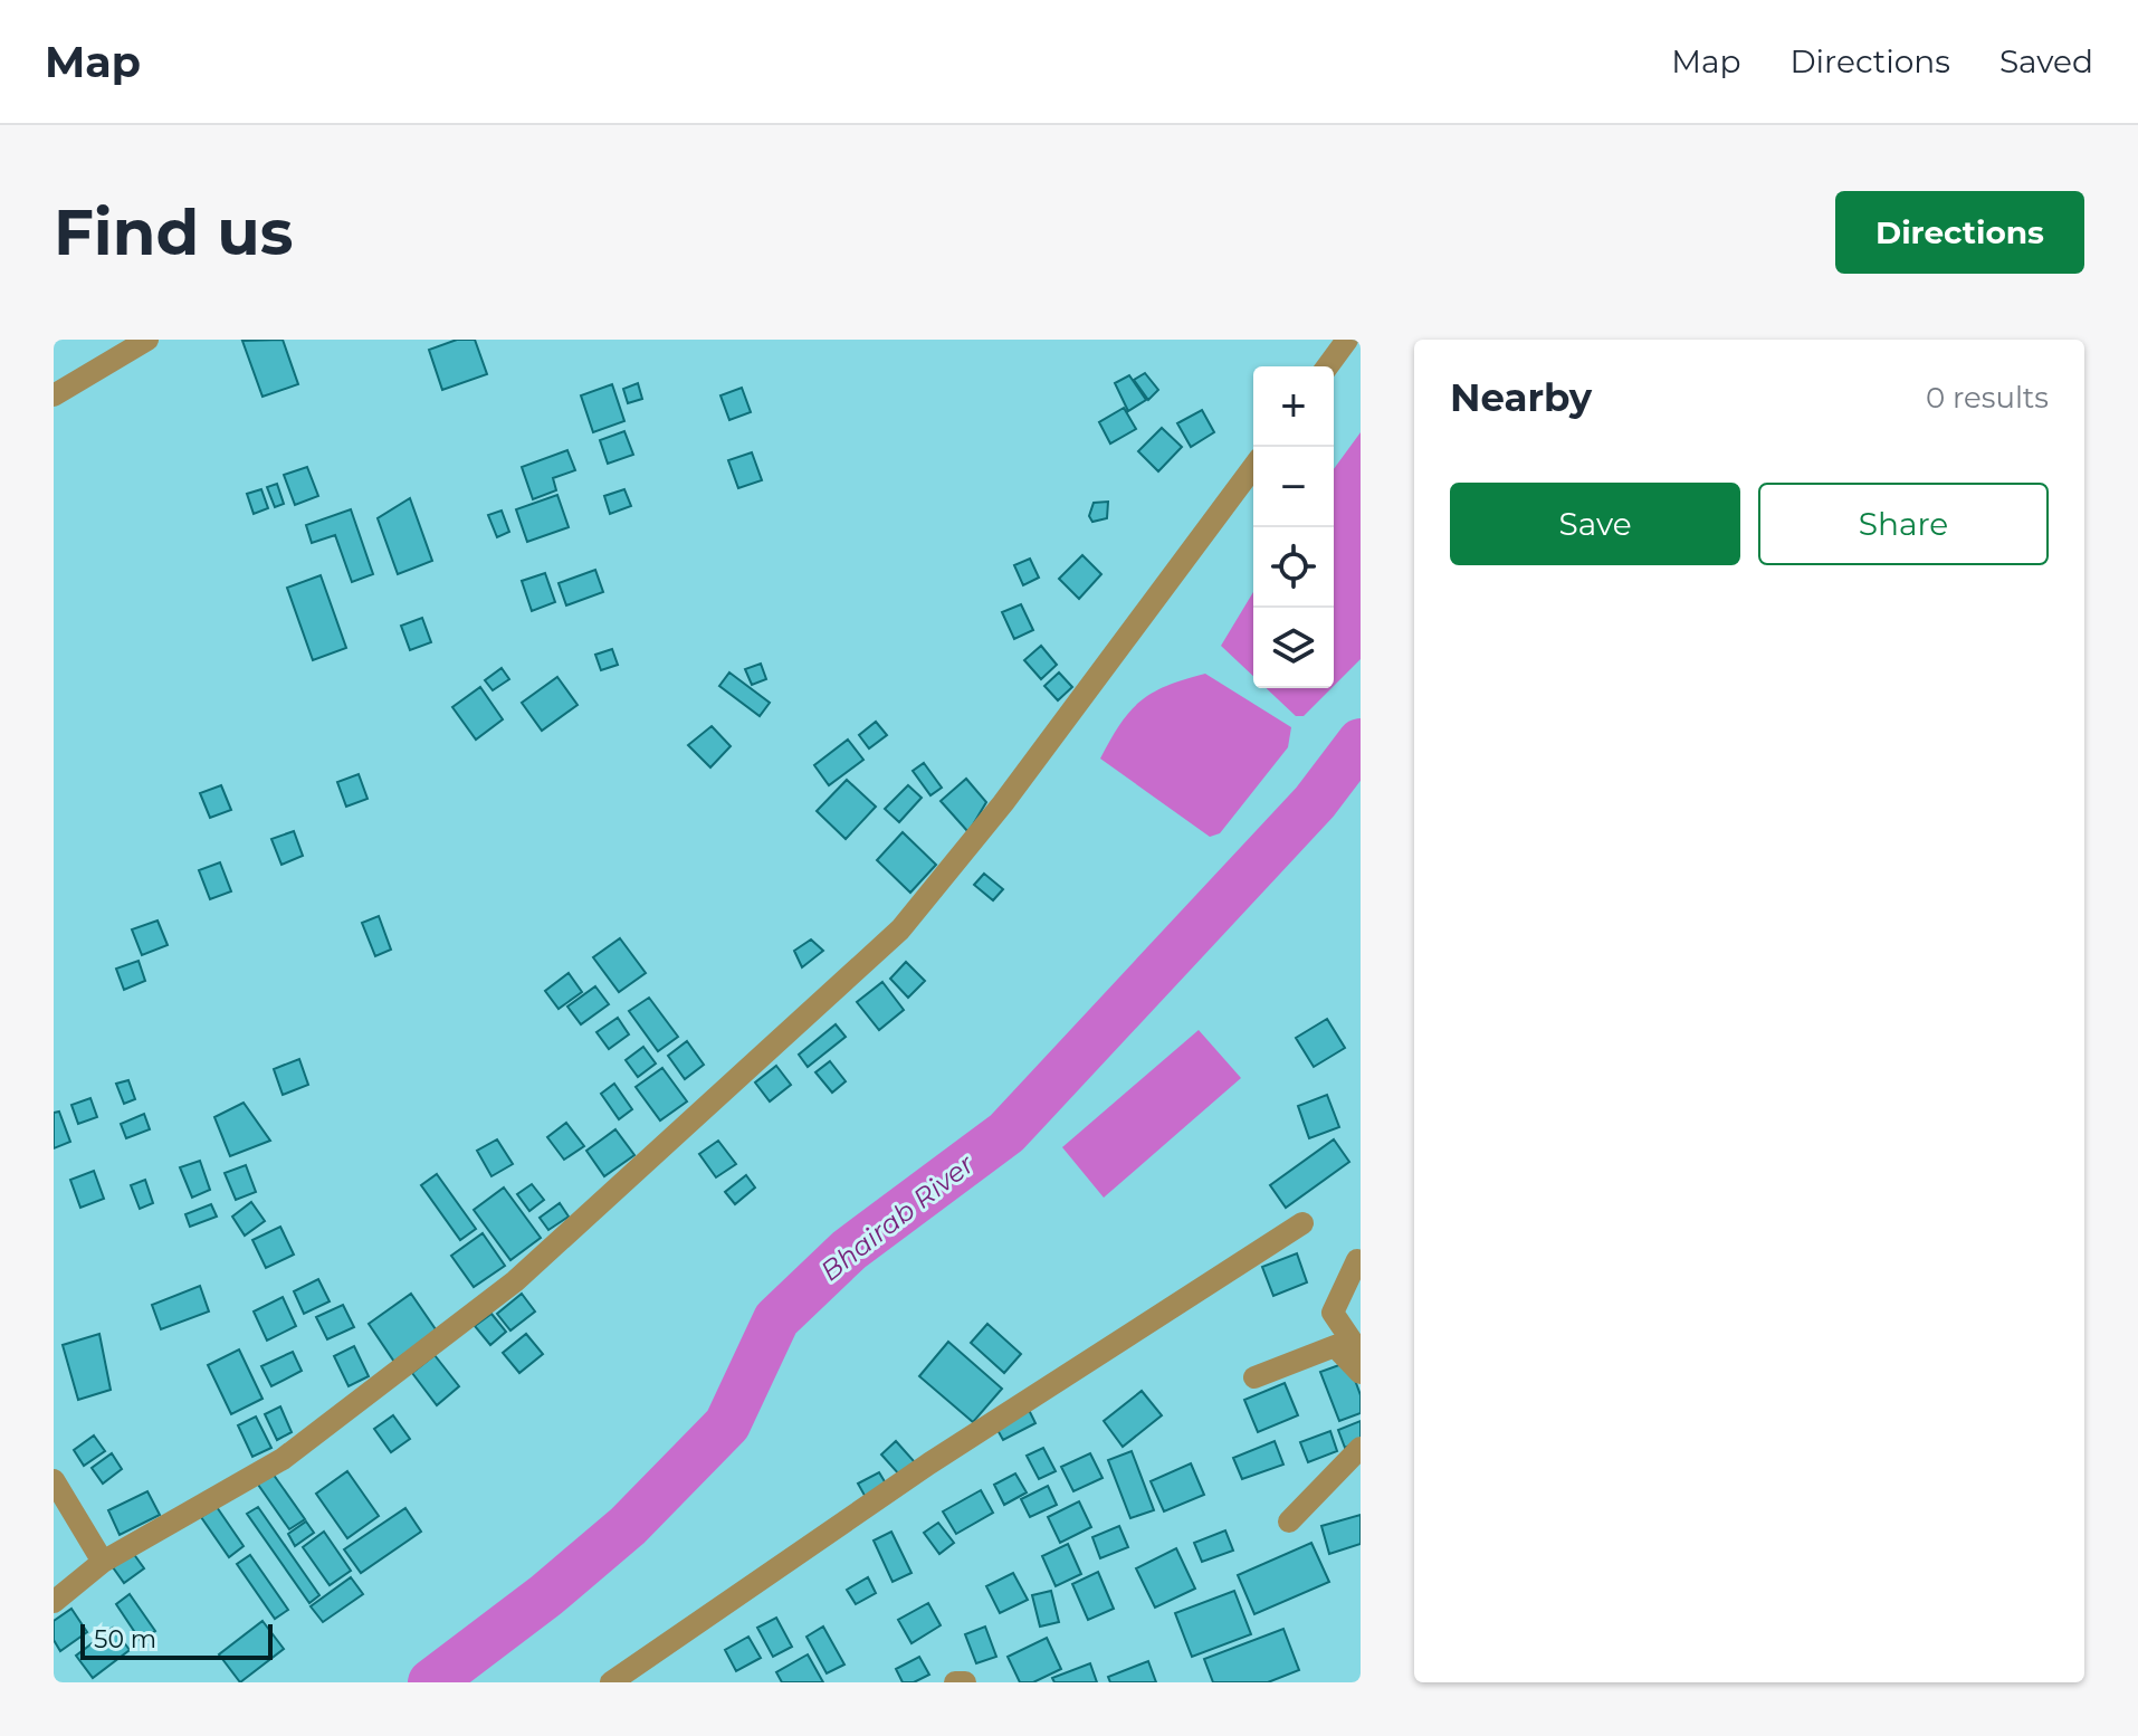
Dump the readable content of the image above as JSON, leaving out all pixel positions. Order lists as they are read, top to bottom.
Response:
{
  "water": ["Bhairab River"],
  "scale_bar": "50 m",
  "page": {
    "header": "Map",
    "nav": ["Map", "Directions", "Saved"],
    "buttons": [
      "Directions",
      ["Save", "Share"]
    ],
    "title": "Find us",
    "heading": ["Nearby", "0 results"],
    "map_buttons": ["+", "−"],
    "scale": "50 m"
  }
}
